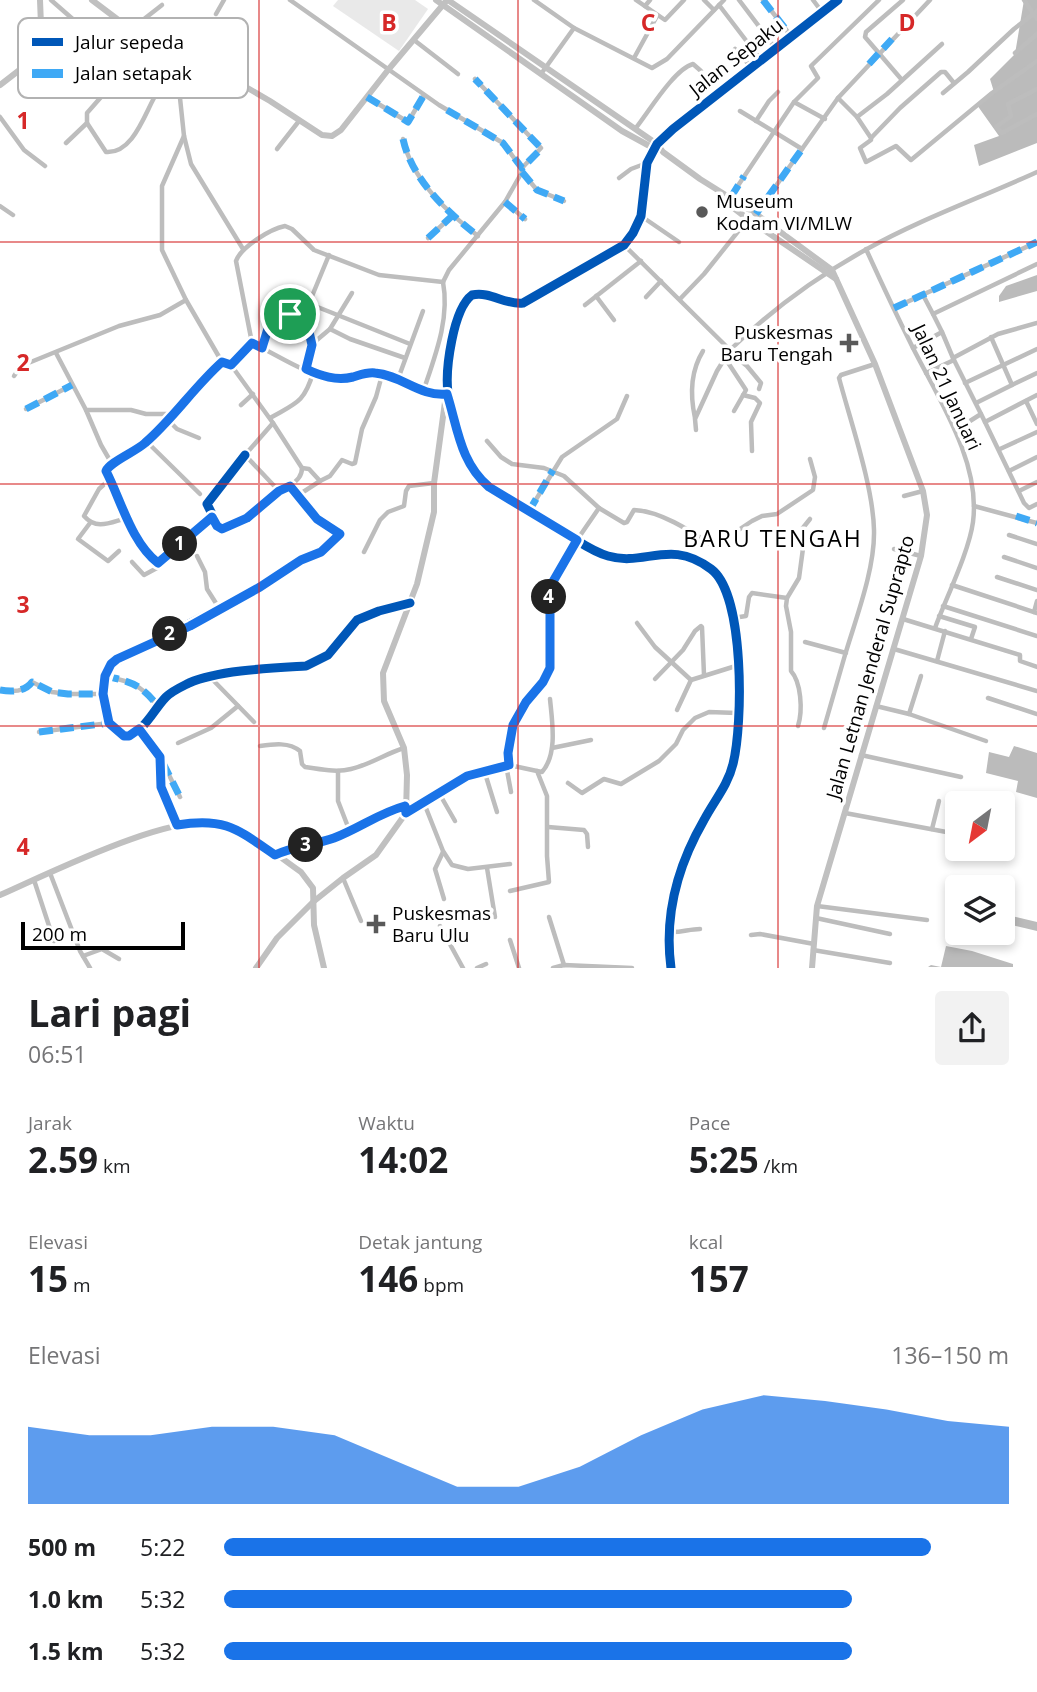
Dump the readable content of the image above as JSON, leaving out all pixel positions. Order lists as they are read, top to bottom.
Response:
{
  "streets": {
    "main road": ["Jalan Letnan Jenderal Suprapto"],
    "street": ["Jalan Sepaku", "Jalan 21 Januari"]
  },
  "crossings": [
    ["Jalan Sepaku", "Jalan Letnan Jenderal Suprapto"]
  ],
  "districts": ["BARU TENGAH"],
  "places": {
    "other": ["Museum Kodam VI/MLW"],
    "health": ["Puskesmas Baru Tengah", "Puskesmas Baru Ulu"]
  },
  "legend": ["Jalur sepeda", "Jalan setapak"],
  "scale_bar": "200 m",
  "north": "bottom left",
  "page": {
    "pins": [
      "1",
      "4",
      "2",
      "3"
    ],
    "scale": "200 m",
    "heading": ["Lari pagi", "06:51"],
    "stats": [
      ["Jarak", "2.59 km"],
      ["Waktu", "14:02"],
      ["Pace", "5:25 /km"],
      ["Elevasi", "15 m"],
      ["Detak jantung", "146 bpm"],
      ["kcal", "157"]
    ],
    "chart": ["Elevasi", "136–150 m"],
    "list": [
      {
        "name": "500 m",
        "note": "5:22"
      },
      {
        "name": "1.0 km",
        "note": "5:32"
      },
      {
        "name": "1.5 km",
        "note": "5:32"
      }
    ]
  },
  "grid": {
    "columns": ["B", "C", "D"],
    "rows": [
      "1",
      "2",
      "3",
      "4"
    ]
  }
}
